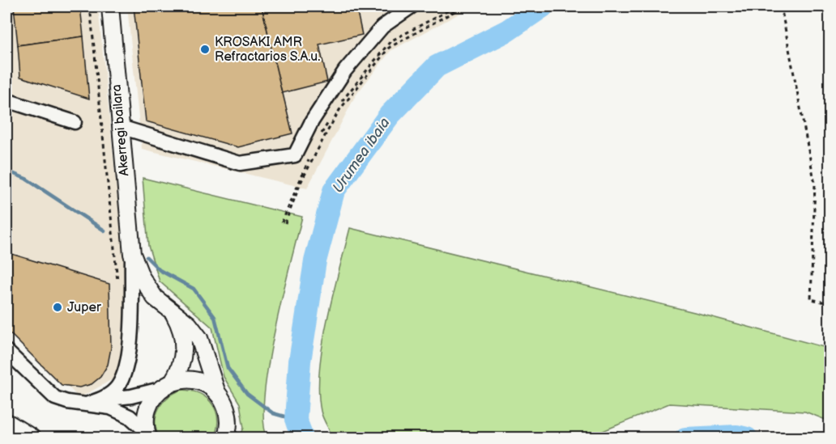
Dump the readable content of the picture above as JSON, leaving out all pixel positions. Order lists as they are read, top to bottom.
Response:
{
  "streets": {
    "main road": ["Akerregi bailara"]
  },
  "water": ["Urumea ibaia"],
  "places": ["KROSAKI AMR Refractarios S.A.u.", "Juper"]
}
